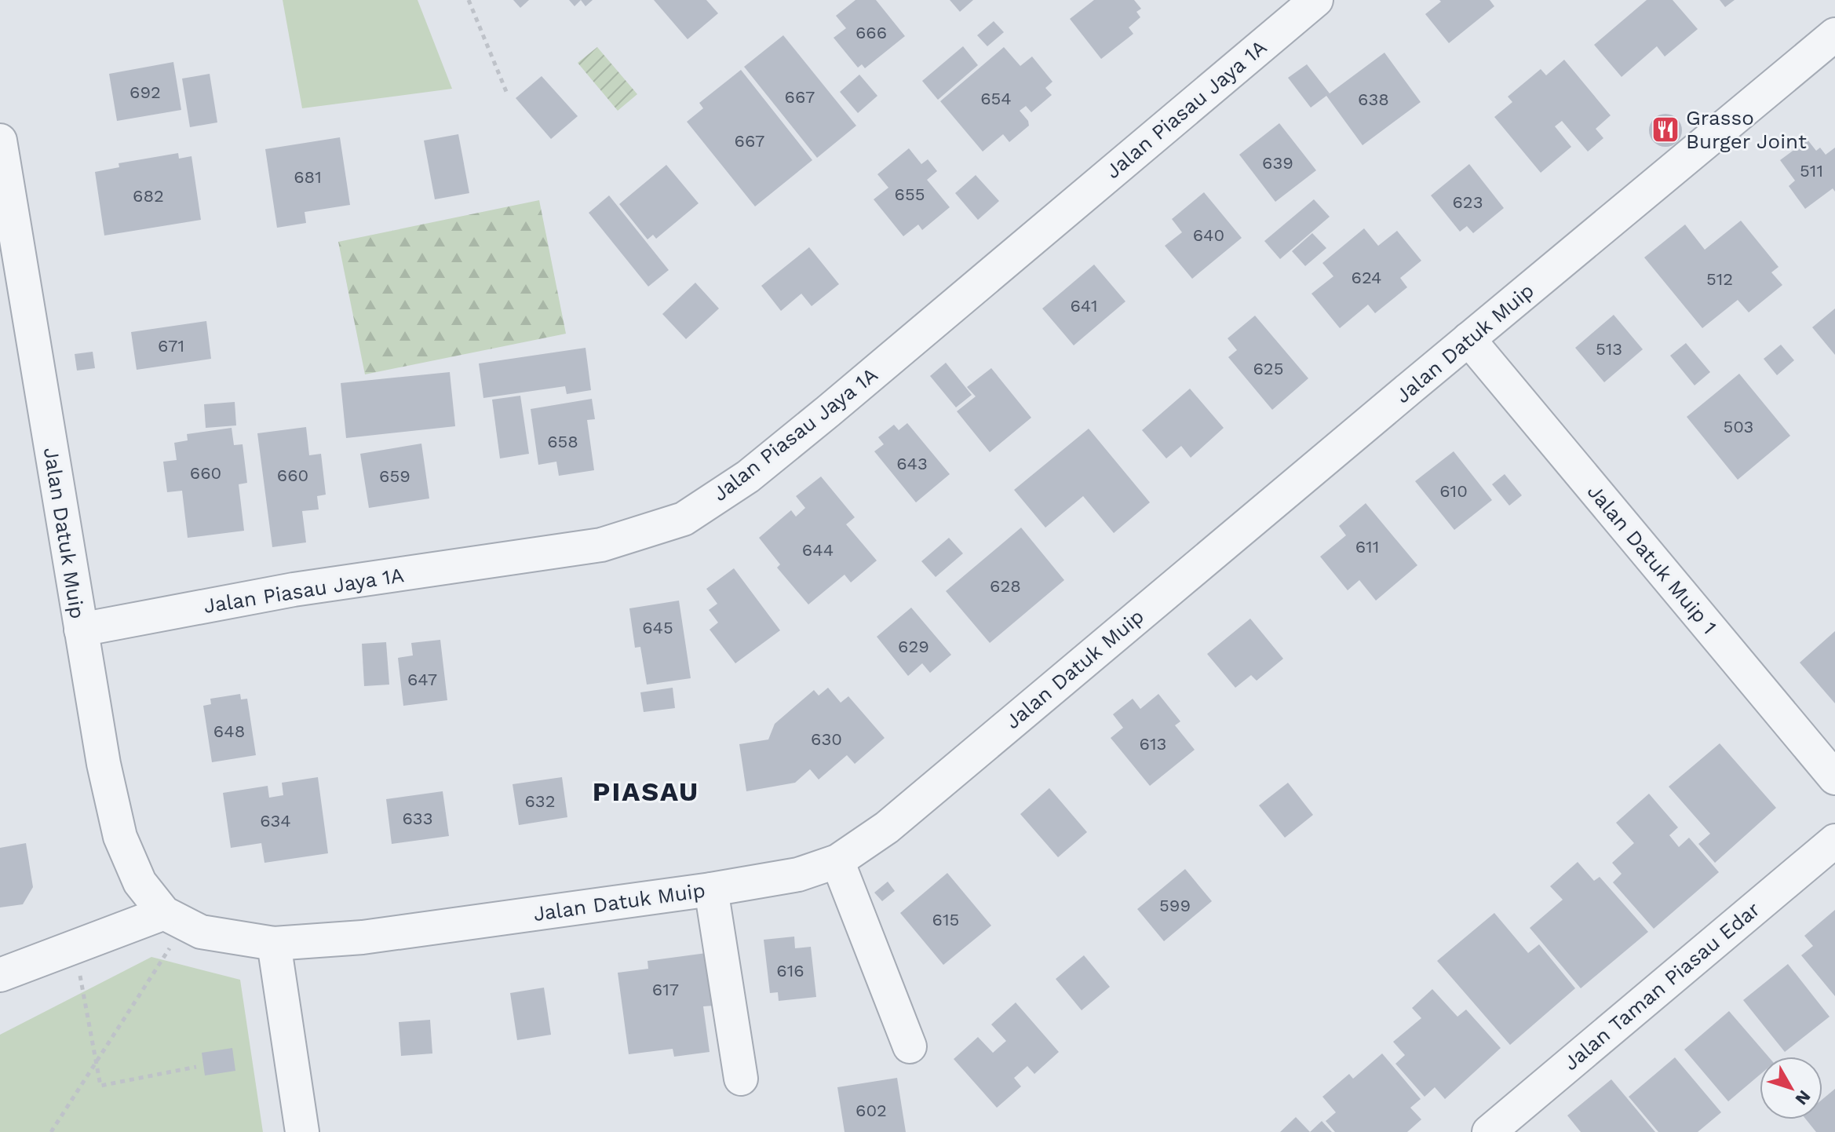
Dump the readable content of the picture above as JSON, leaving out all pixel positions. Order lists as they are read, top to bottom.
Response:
{
  "streets": {
    "street": [
      "Jalan Piasau Jaya 1A",
      "Jalan Datuk Muip",
      "Jalan Datuk Muip 1",
      "Jalan Taman Piasau Edar"
    ]
  },
  "crossings": [
    ["Jalan Piasau Jaya 1A", "Jalan Datuk Muip"],
    ["Jalan Datuk Muip", "Jalan Datuk Muip 1"]
  ],
  "districts": ["PIASAU"],
  "places": {
    "restaurant": ["Grasso Burger Joint"]
  },
  "house_numbers": [
    "666",
    "692",
    "667",
    "654",
    "638",
    "667",
    "639",
    "511",
    "681",
    "655",
    "682",
    "623",
    "640",
    "624",
    "512",
    "641",
    "671",
    "513",
    "625",
    "503",
    "658",
    "643",
    "660",
    "660",
    "659",
    "610",
    "611",
    "644",
    "628",
    "645",
    "629",
    "647",
    "648",
    "630",
    "613",
    "632",
    "633",
    "634",
    "599",
    "615",
    "616",
    "617",
    "602"
  ],
  "north": "bottom right"
}
